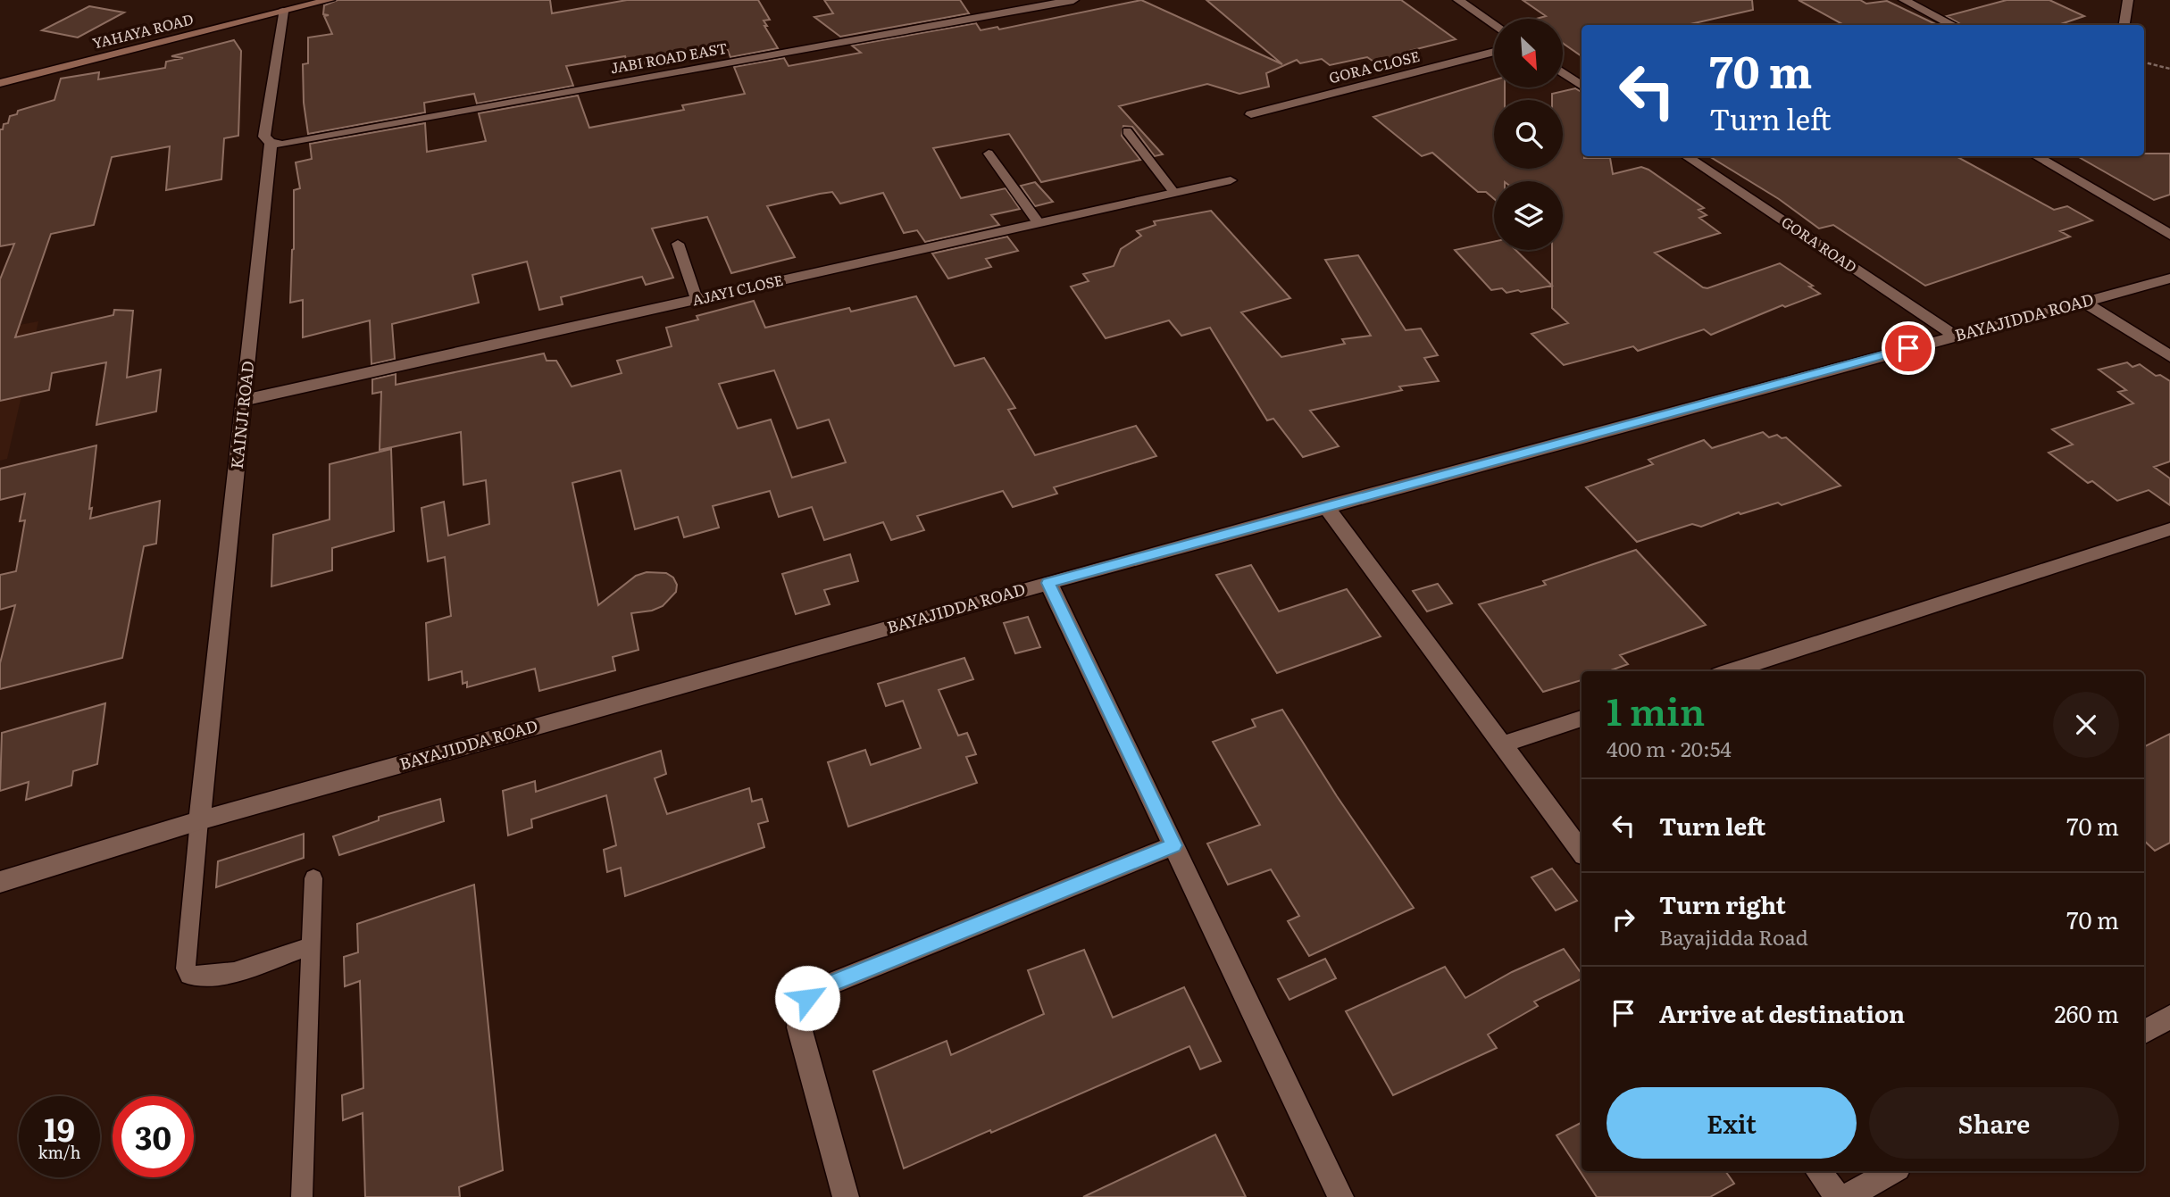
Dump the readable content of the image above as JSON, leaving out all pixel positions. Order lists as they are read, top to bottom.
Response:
{
  "streets": {
    "street": [
      "YAHAYA ROAD",
      "JABI ROAD EAST",
      "GORA CLOSE",
      "GORA ROAD",
      "AJAYI CLOSE",
      "BAYAJIDDA ROAD",
      "KAINJI ROAD"
    ]
  },
  "crossings": [
    ["YAHAYA ROAD", "KAINJI ROAD"],
    ["JABI ROAD EAST", "KAINJI ROAD"],
    ["GORA ROAD", "BAYAJIDDA ROAD"],
    ["AJAYI CLOSE", "KAINJI ROAD"],
    ["BAYAJIDDA ROAD", "KAINJI ROAD"]
  ],
  "north": "bottom right",
  "page": {
    "turn": ["70 m", "Turn left"],
    "heading": ["1 min", "400 m · 20:54"],
    "list": [
      {
        "name": "Turn left",
        "value": "70 m"
      },
      {
        "name": "Turn right",
        "note": "Bayajidda Road",
        "value": "70 m"
      },
      {
        "name": "Arrive at destination",
        "value": "260 m"
      }
    ],
    "buttons": ["Exit", "Share"],
    "speed": "19 km/h",
    "limit": "30"
  }
}
